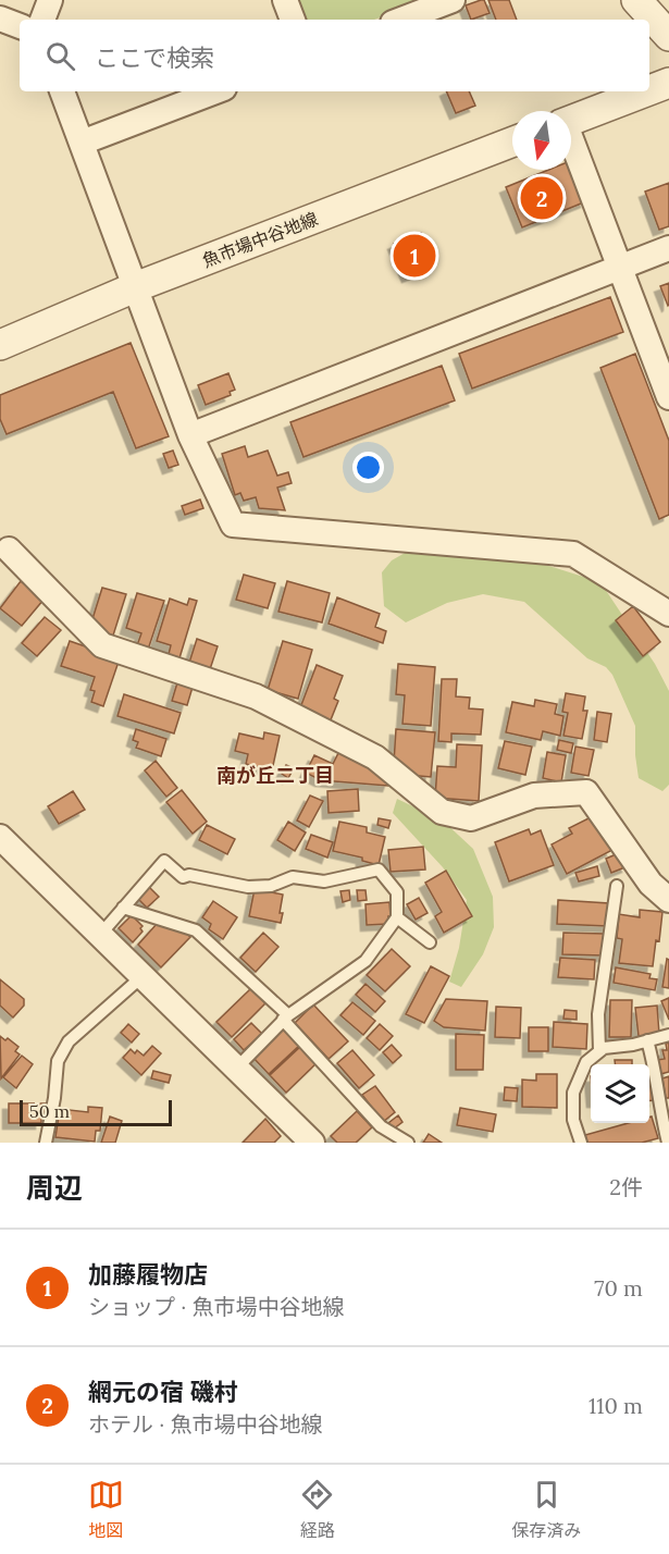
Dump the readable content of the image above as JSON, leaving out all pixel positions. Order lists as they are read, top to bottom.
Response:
{
  "streets": {
    "street": ["魚市場中谷地線"]
  },
  "districts": ["南が丘二丁目"],
  "scale_bar": "50 m",
  "north": "bottom",
  "page": {
    "search": "ここで検索",
    "pins": ["2", "1"],
    "scale": "50 m",
    "heading": ["周辺", "2件"],
    "list": [
      {
        "mark": "1",
        "name": "加藤履物店",
        "note": "ショップ · 魚市場中谷地線",
        "value": "70 m"
      },
      {
        "mark": "2",
        "name": "網元の宿 磯村",
        "note": "ホテル · 魚市場中谷地線",
        "value": "110 m"
      }
    ],
    "nav": ["地図", "経路", "保存済み"]
  }
}
